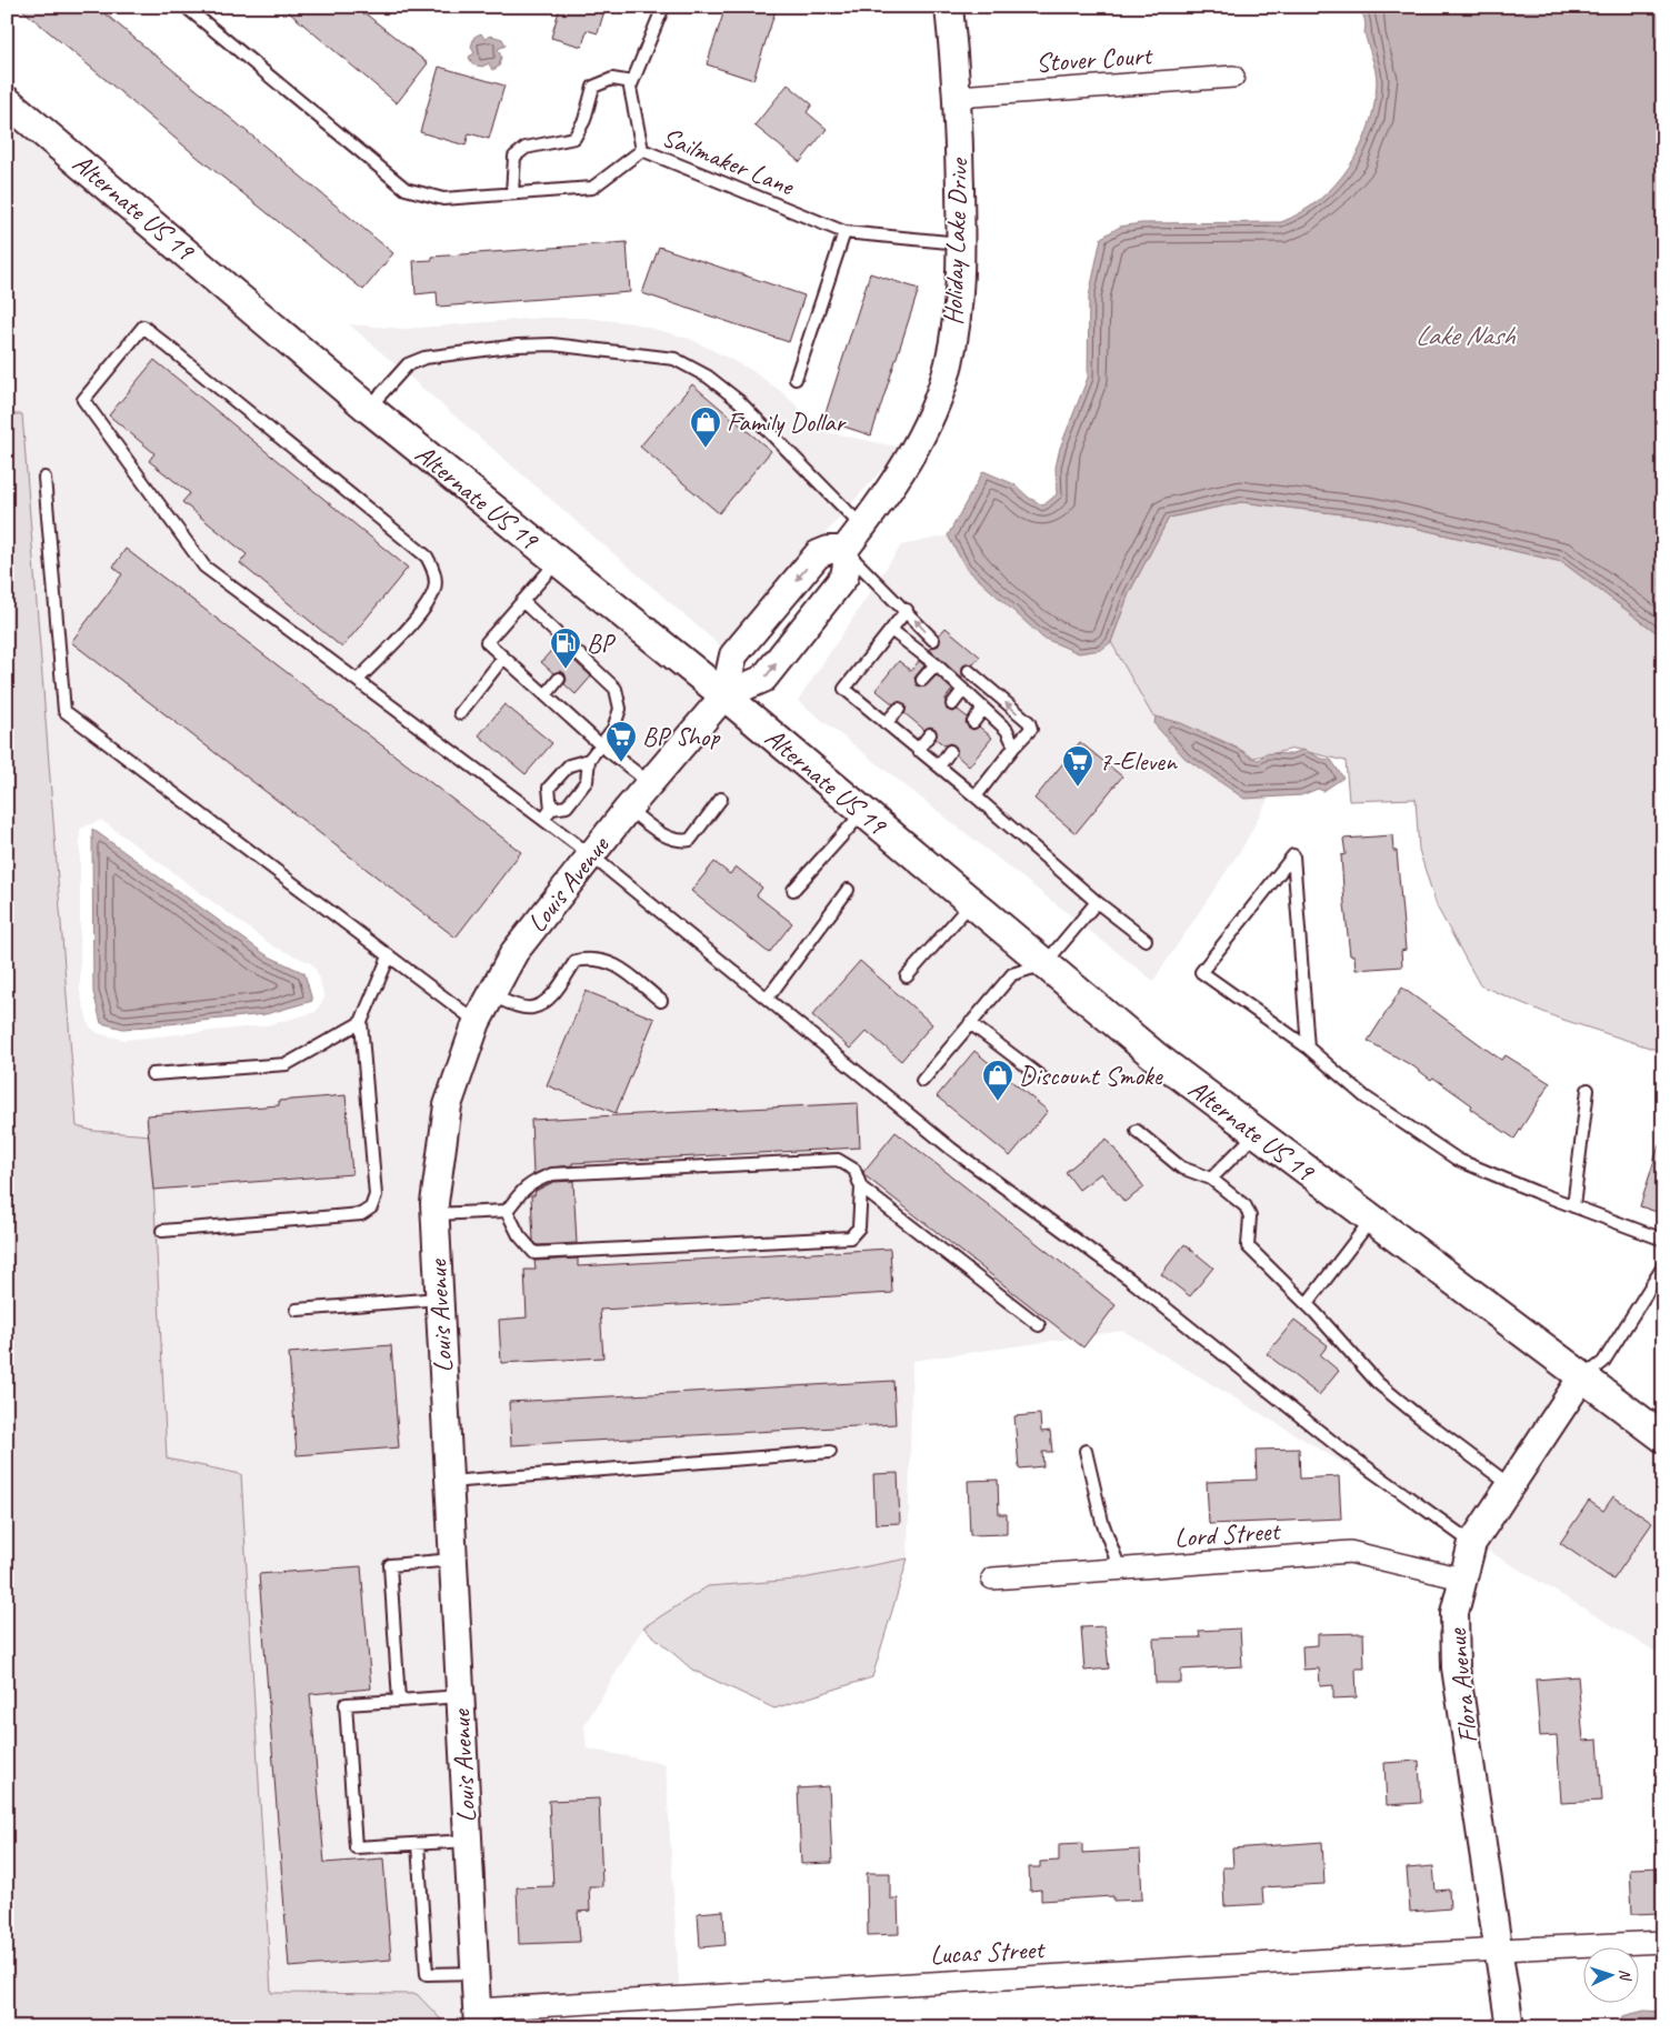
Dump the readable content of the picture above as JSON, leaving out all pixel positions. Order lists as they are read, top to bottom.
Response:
{
  "streets": {
    "main road": ["Alternate US 19"],
    "street": [
      "Stover Court",
      "Holiday Lake Drive",
      "Louis Avenue",
      "Lord Street",
      "Flora Avenue",
      "Lucas Street"
    ],
    "lane": ["Sailmaker Lane"]
  },
  "crossings": [
    ["Stover Court", "Holiday Lake Drive"],
    ["Sailmaker Lane", "Holiday Lake Drive"],
    ["Alternate US 19", "Louis Avenue"],
    ["Alternate US 19", "Flora Avenue"],
    ["Louis Avenue", "Lucas Street"],
    ["Lord Street", "Flora Avenue"],
    ["Flora Avenue", "Lucas Street"]
  ],
  "water": ["Lake Nash"],
  "places": {
    "shop": ["Family Dollar", "Discount Smoke"],
    "fuel station": ["BP"],
    "supermarket": ["BP Shop", "7-Eleven"]
  },
  "north": "right"
}
